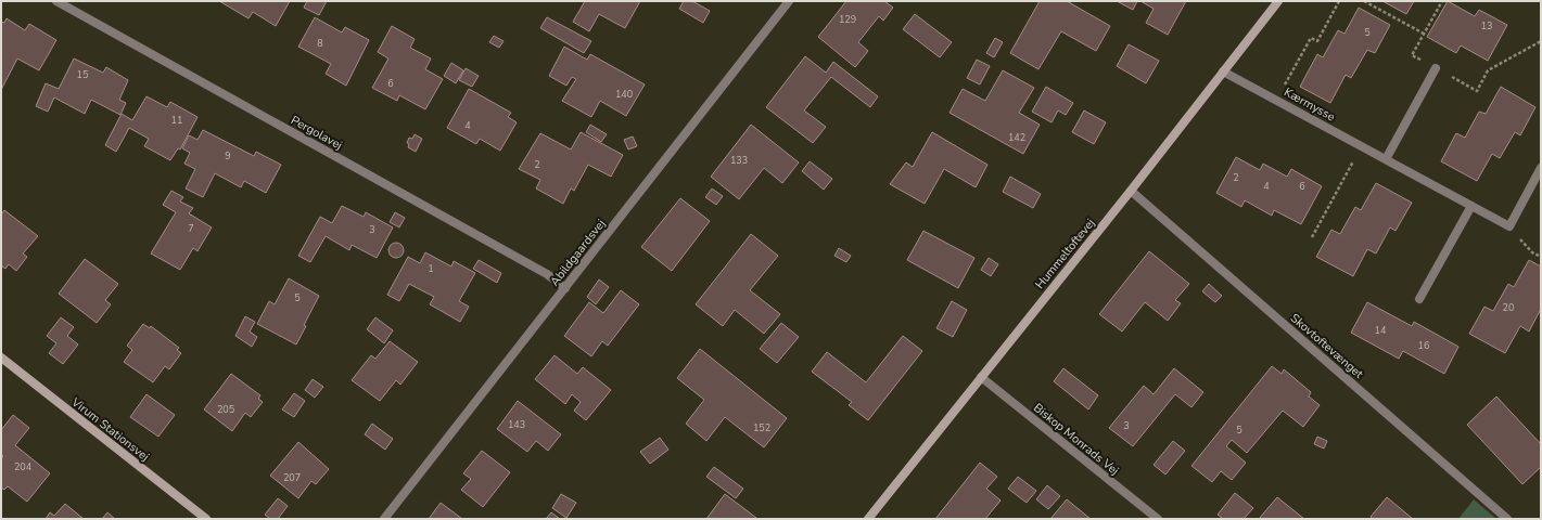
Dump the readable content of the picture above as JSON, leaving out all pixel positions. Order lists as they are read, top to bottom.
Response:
{
  "streets": {
    "street": [
      "Kærmysse",
      "Pergolavej",
      "Abildgaardsvej",
      "Hummeltoftevej",
      "Skovtoftevænget",
      "Virum Stationsvej",
      "Biskop Monrads Vej"
    ]
  },
  "crossings": [
    ["Kærmysse", "Hummeltoftevej"],
    ["Pergolavej", "Abildgaardsvej"],
    ["Hummeltoftevej", "Skovtoftevænget"],
    ["Hummeltoftevej", "Biskop Monrads Vej"]
  ],
  "house_numbers": [
    "129",
    "13",
    "5",
    "8",
    "15",
    "6",
    "140",
    "11",
    "4",
    "142",
    "9",
    "133",
    "2",
    "2",
    "4",
    "6",
    "7",
    "3",
    "1",
    "5",
    "20",
    "14",
    "16",
    "205",
    "143",
    "3",
    "152",
    "5",
    "204",
    "207"
  ]
}
